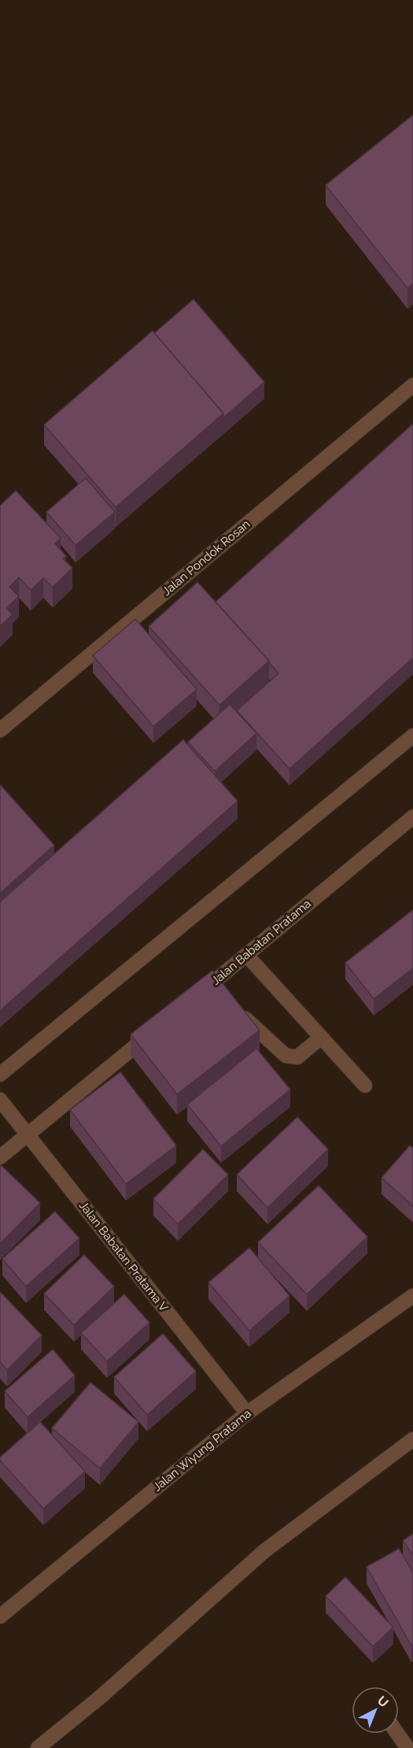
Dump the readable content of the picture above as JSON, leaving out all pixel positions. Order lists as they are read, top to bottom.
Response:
{
  "streets": {
    "street": [
      "Jalan Pondok Rosan",
      "Jalan Babatan Pratama",
      "Jalan Babatan Pratama V",
      "Jalan Wiyung Pratama"
    ]
  },
  "crossings": [
    ["Jalan Babatan Pratama V", "Jalan Wiyung Pratama"]
  ],
  "north": "top right"
}
